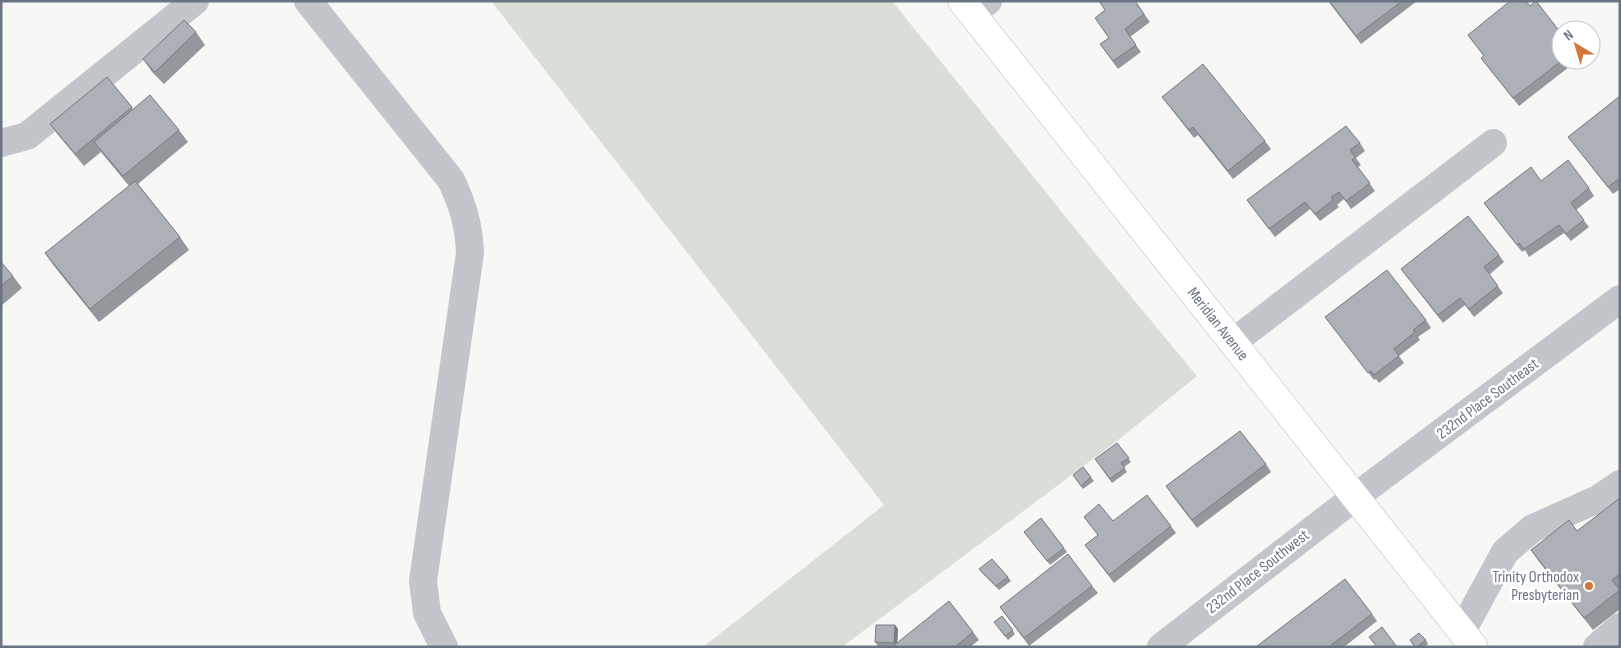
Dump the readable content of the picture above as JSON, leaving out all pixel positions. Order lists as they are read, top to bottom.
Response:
{
  "streets": {
    "main road": ["Meridian Avenue"],
    "street": ["232nd Place Southeast", "232nd Place Southwest"]
  },
  "crossings": [
    ["Meridian Avenue", "232nd Place Southeast"],
    ["Meridian Avenue", "232nd Place Southwest"],
    ["232nd Place Southeast", "232nd Place Southwest"]
  ],
  "places": ["Trinity Orthodox Presbyterian"],
  "north": "top left"
}
